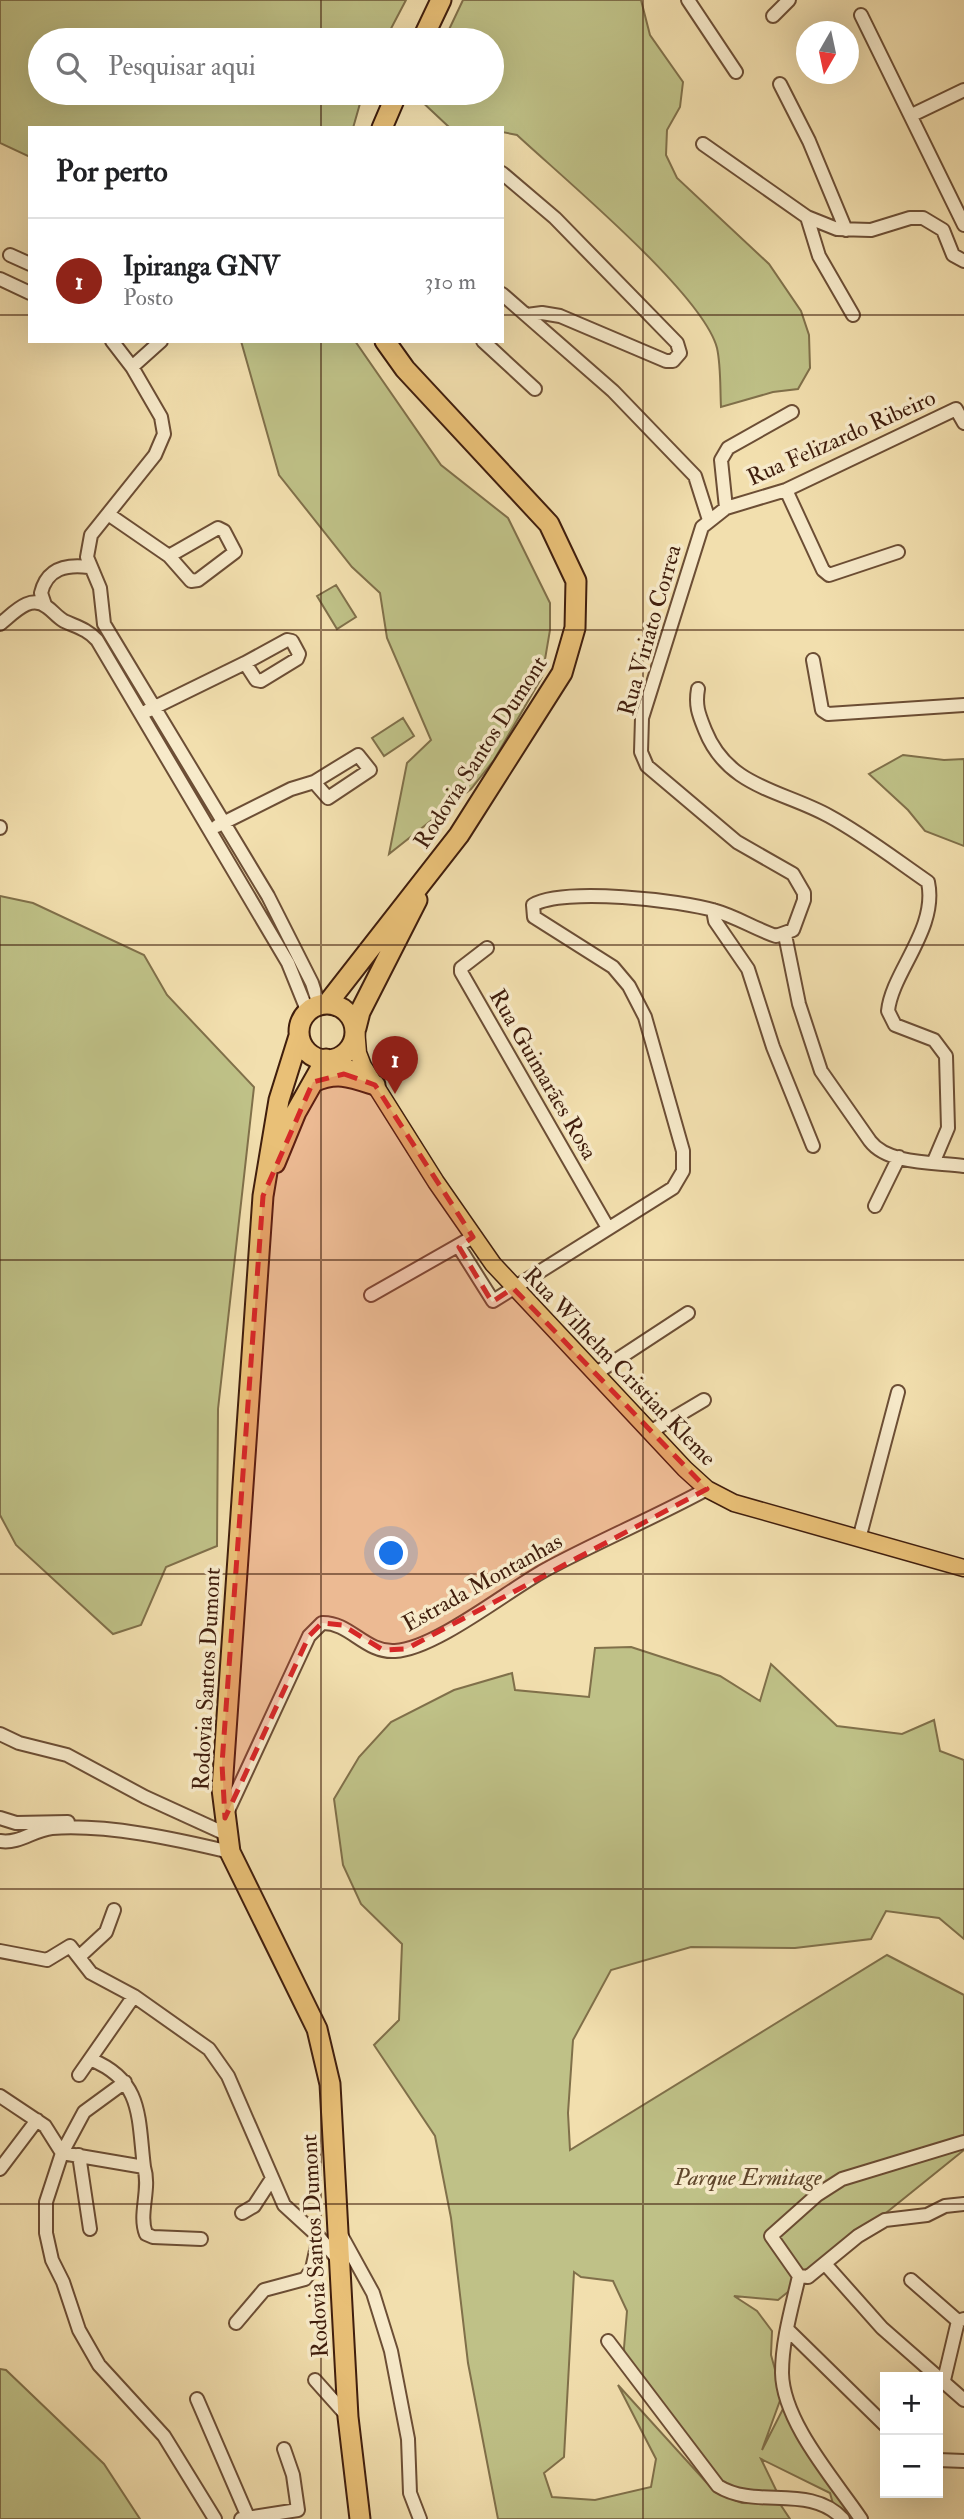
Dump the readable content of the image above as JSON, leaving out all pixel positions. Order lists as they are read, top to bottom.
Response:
{
  "streets": {
    "highway": ["Rodovia Santos Dumont"],
    "main road": ["Rua Wilhelm Cristian Kleme"],
    "street": [
      "Rua Felizardo Ribeiro",
      "Rua Viriato Correa",
      "Rua Guimarães Rosa",
      "Estrada Montanhas"
    ]
  },
  "crossings": [
    ["Rua Felizardo Ribeiro", "Rua Viriato Correa"],
    ["Rodovia Santos Dumont", "Estrada Montanhas"],
    ["Rua Wilhelm Cristian Kleme", "Estrada Montanhas"]
  ],
  "parks": ["Parque Ermitage"],
  "north": "bottom",
  "page": {
    "search": "Pesquisar aqui",
    "heading": "Por perto",
    "list": [
      {
        "mark": "1",
        "name": "Ipiranga GNV",
        "note": "Posto",
        "value": "310 m"
      }
    ],
    "pins": "1",
    "map_buttons": ["+", "−"]
  }
}
